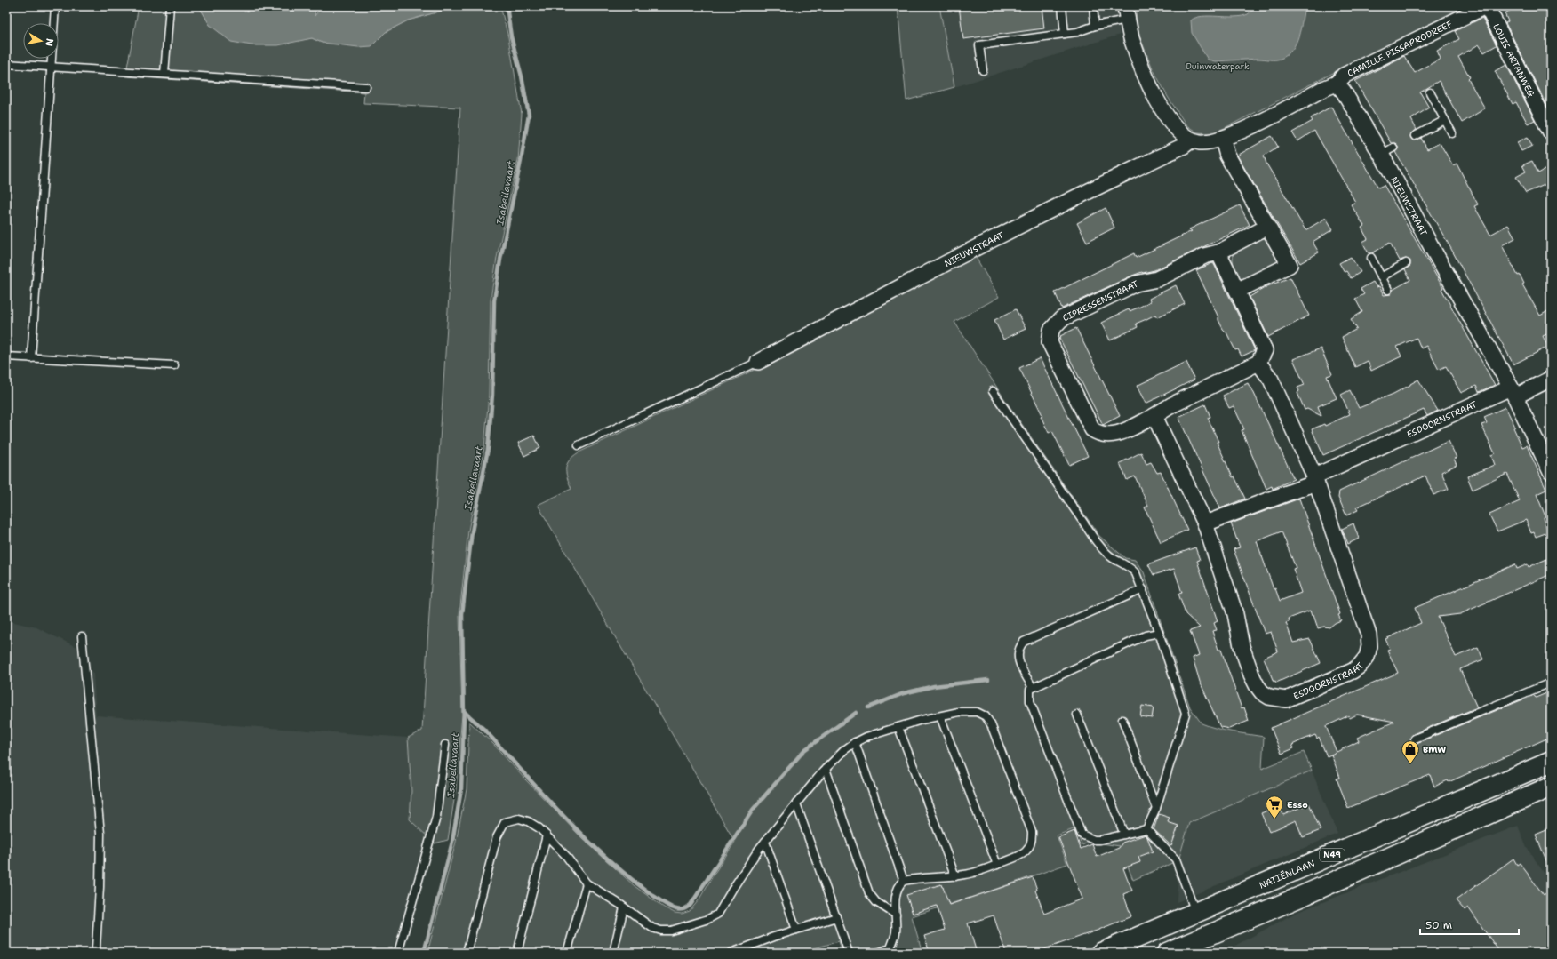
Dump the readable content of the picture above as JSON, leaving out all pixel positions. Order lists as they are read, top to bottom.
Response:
{
  "streets": {
    "main road": ["N49", "NATIËNLAAN"],
    "street": [
      "CAMILLE PISSARRODREEF",
      "LOUIS ARTANWEG",
      "NIEUWSTRAAT",
      "CIPRESSENSTRAAT",
      "ESDOORNSTRAAT"
    ]
  },
  "crossings": [
    ["CAMILLE PISSARRODREEF", "LOUIS ARTANWEG"],
    ["CAMILLE PISSARRODREEF", "NIEUWSTRAAT"],
    ["NIEUWSTRAAT", "ESDOORNSTRAAT"],
    ["CIPRESSENSTRAAT", "ESDOORNSTRAAT"]
  ],
  "water": ["Isabellavaart"],
  "parks": ["Duinwaterpark"],
  "places": {
    "shop": ["BMW"],
    "supermarket": ["Esso"]
  },
  "scale_bar": "50 m",
  "north": "right"
}
